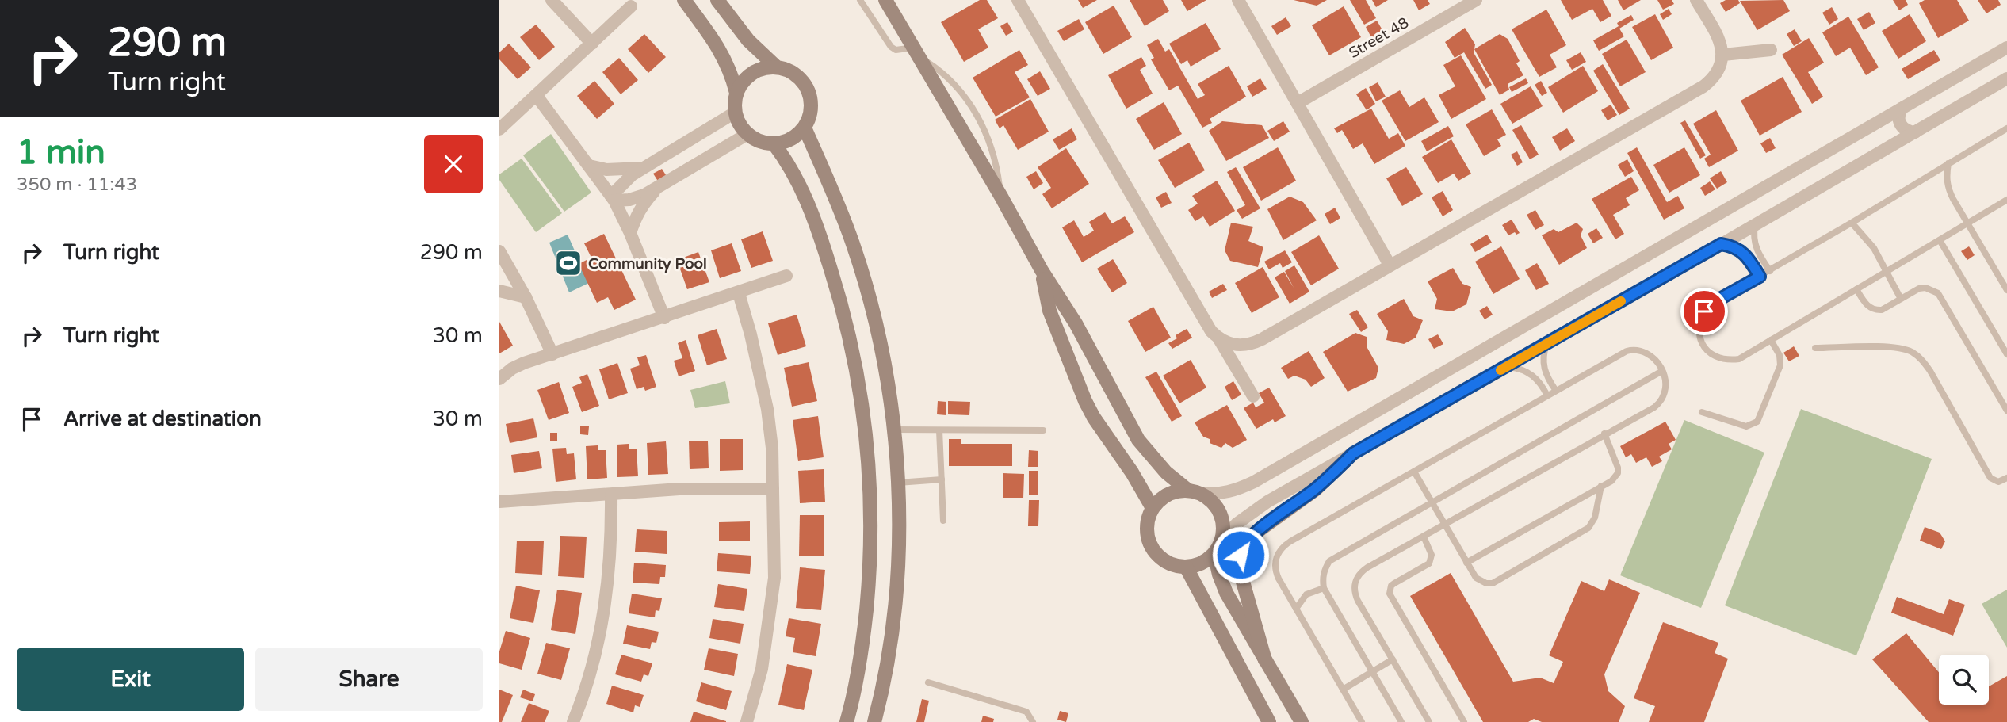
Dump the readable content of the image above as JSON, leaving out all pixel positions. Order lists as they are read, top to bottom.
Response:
{
  "streets": {
    "street": ["Street 48"]
  },
  "places": {
    "sports": ["Community Pool"]
  },
  "page": {
    "turn": ["290 m", "Turn right"],
    "heading": ["1 min", "350 m · 11:43"],
    "list": [
      {
        "name": "Turn right",
        "value": "290 m"
      },
      {
        "name": "Turn right",
        "value": "30 m"
      },
      {
        "name": "Arrive at destination",
        "value": "30 m"
      }
    ],
    "buttons": ["Exit", "Share"]
  }
}
